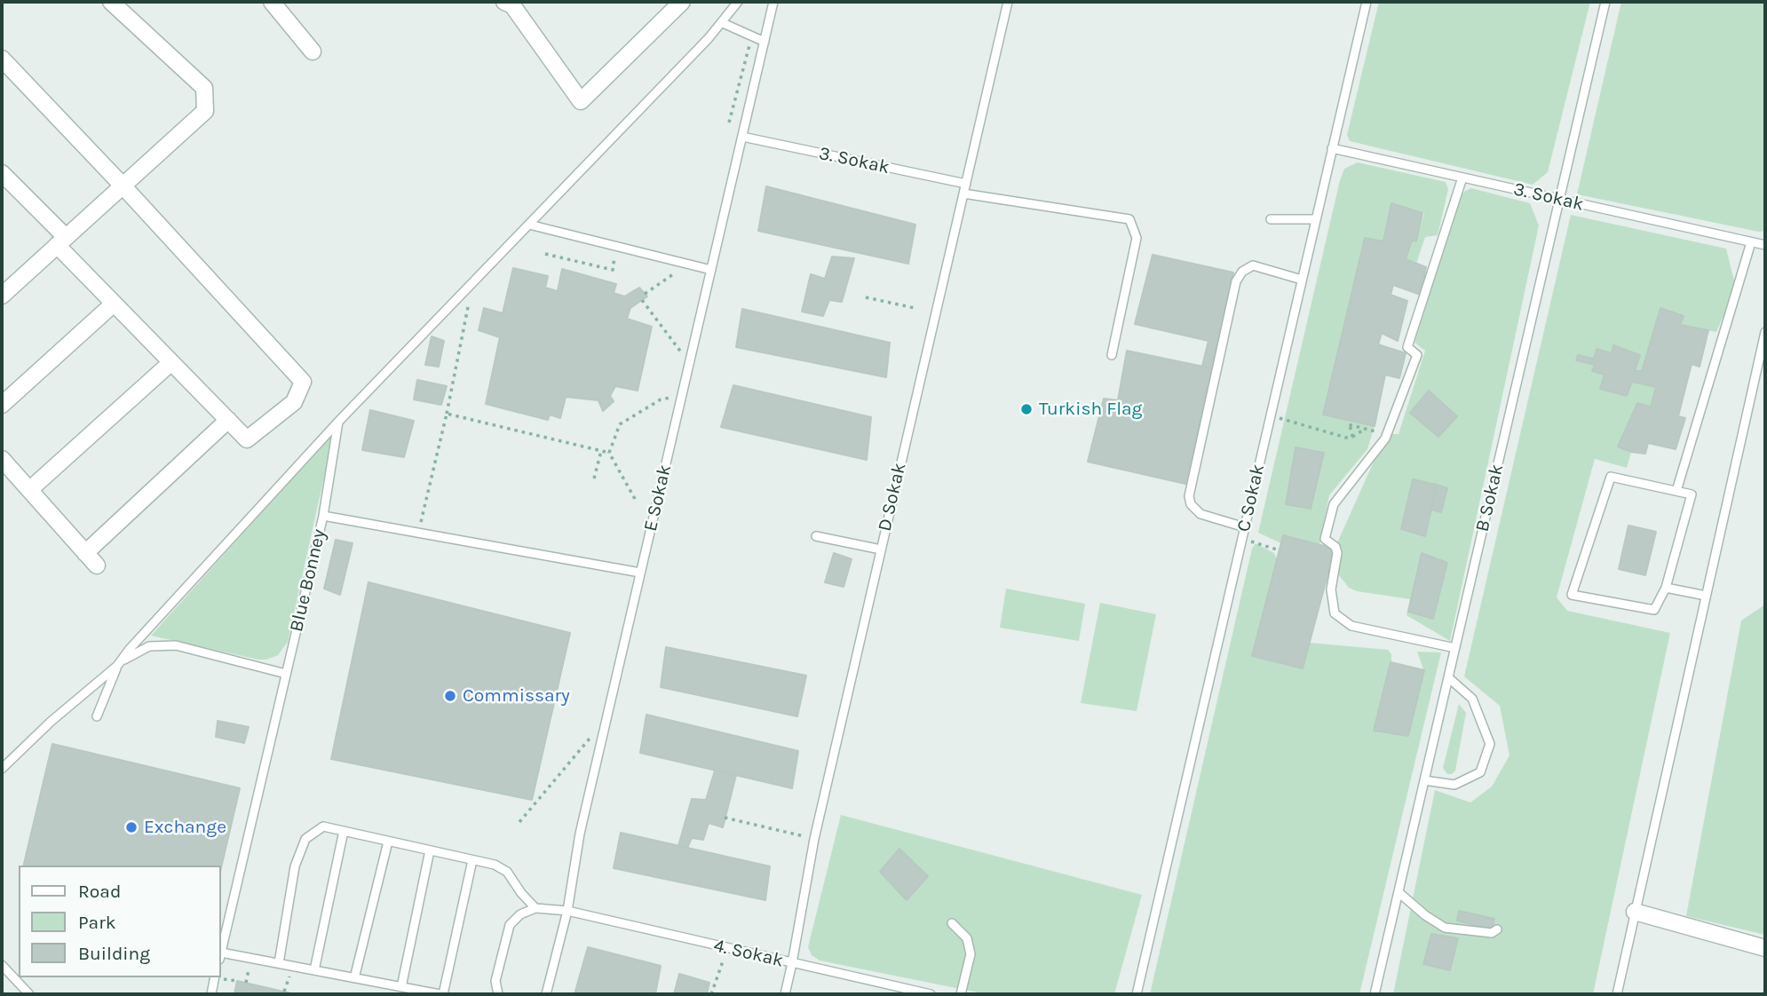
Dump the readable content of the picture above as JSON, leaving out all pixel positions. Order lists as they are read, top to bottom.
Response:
{
  "streets": {
    "lane": [
      "3. Sokak",
      "D Sokak",
      "E Sokak",
      "C Sokak",
      "B Sokak",
      "Blue Bonney",
      "4. Sokak"
    ]
  },
  "crossings": [
    ["3. Sokak", "D Sokak"],
    ["3. Sokak", "E Sokak"],
    ["3. Sokak", "C Sokak"],
    ["3. Sokak", "B Sokak"],
    ["D Sokak", "4. Sokak"],
    ["E Sokak", "Blue Bonney"],
    ["E Sokak", "4. Sokak"]
  ],
  "places": ["Turkish Flag", "Commissary", "Exchange"],
  "legend": ["Road", "Park", "Building"]
}
